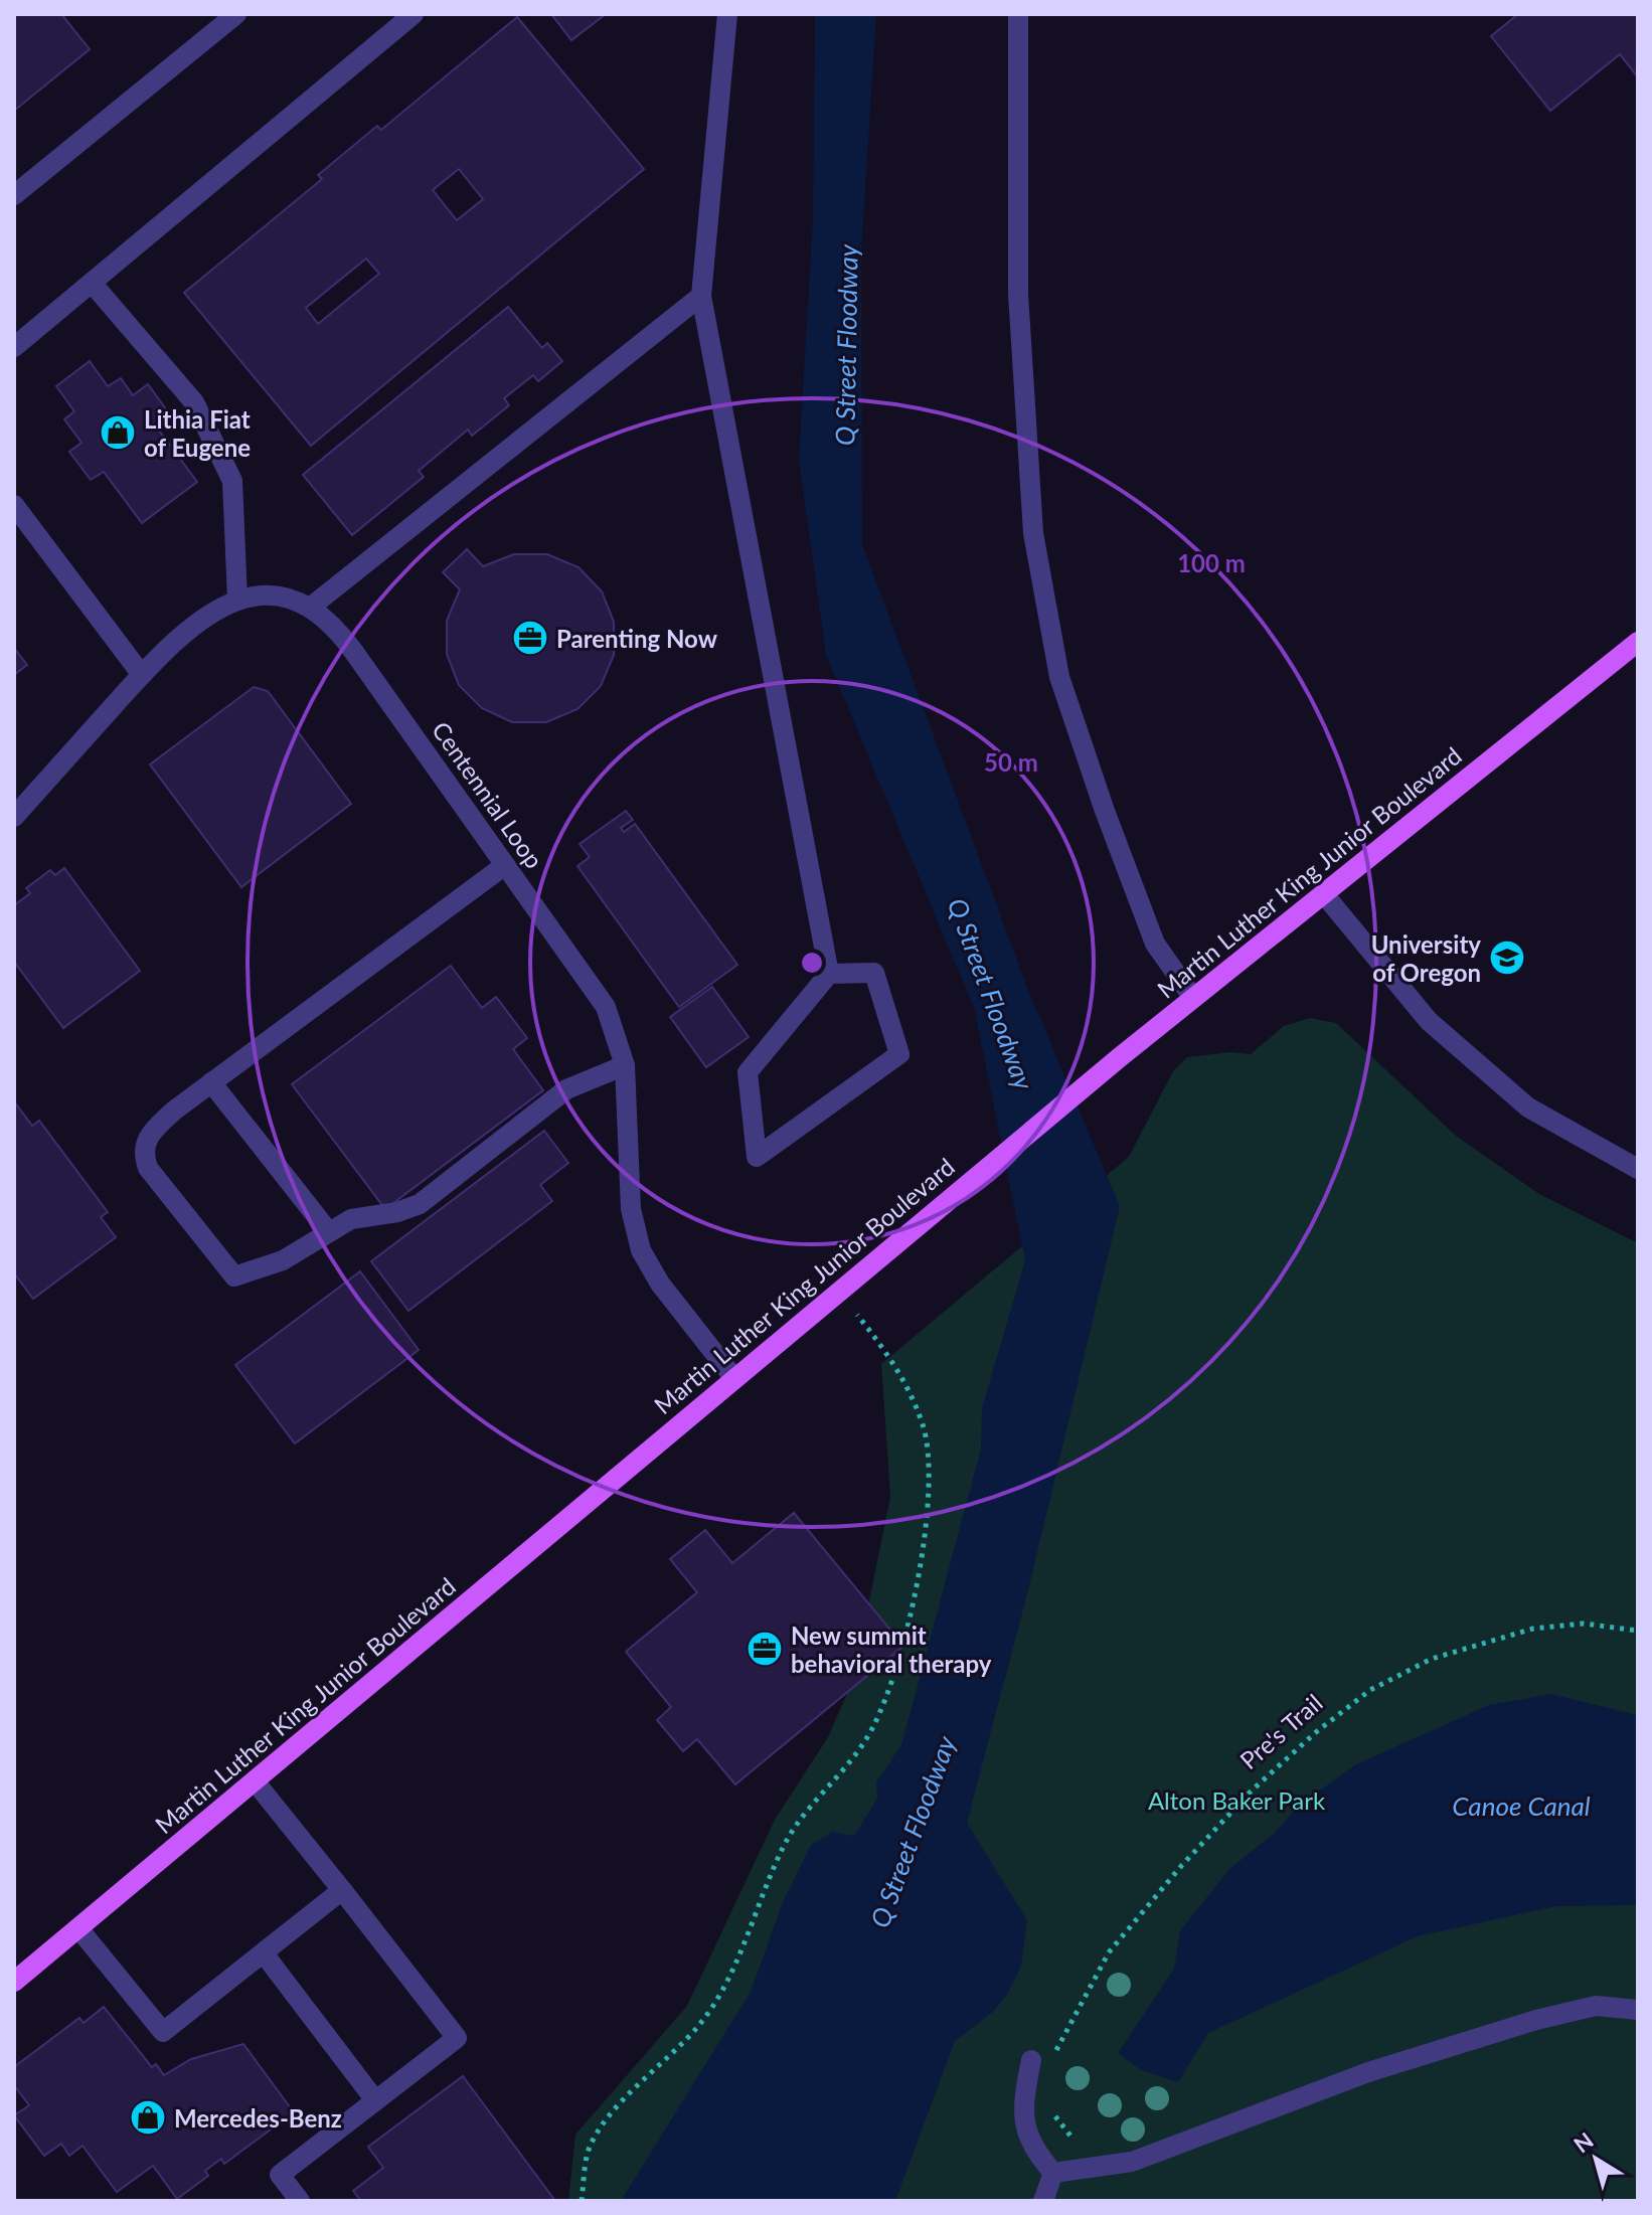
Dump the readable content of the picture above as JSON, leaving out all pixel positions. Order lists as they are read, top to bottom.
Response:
{
  "streets": {
    "main road": ["Martin Luther King Junior Boulevard"],
    "street": ["Centennial Loop"],
    "path": ["Pre's Trail"]
  },
  "crossings": [
    ["Centennial Loop", "Martin Luther King Junior Boulevard"]
  ],
  "water": ["Q Street Floodway", "Canoe Canal"],
  "parks": ["Alton Baker Park"],
  "places": {
    "shop": ["Lithia Fiat of Eugene", "Mercedes-Benz"],
    "office": ["Parenting Now", "New summit behavioral therapy"],
    "school or university": ["University of Oregon"]
  },
  "north": "top left",
  "rings": ["100 m", "50 m"]
}
